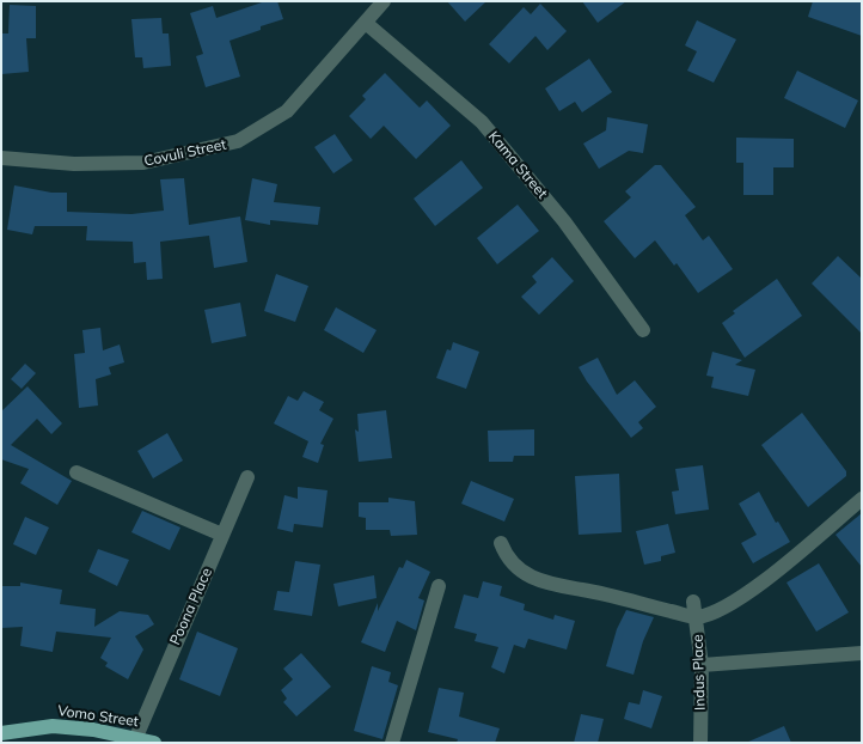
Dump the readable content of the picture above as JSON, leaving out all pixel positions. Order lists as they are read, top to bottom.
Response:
{
  "streets": {
    "main road": ["Vomo Street"],
    "street": [
      "Covuli Street",
      "Kama Street",
      "Poona Place",
      "Indus Place"
    ]
  },
  "crossings": [
    ["Covuli Street", "Kama Street"],
    ["Poona Place", "Vomo Street"]
  ]
}
